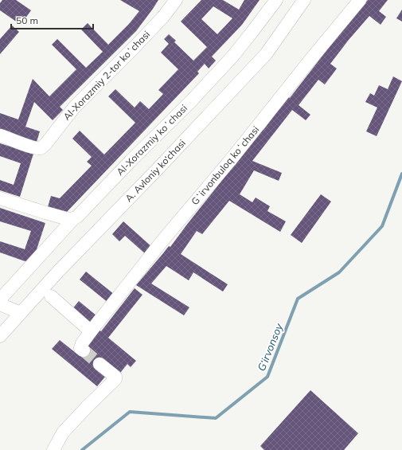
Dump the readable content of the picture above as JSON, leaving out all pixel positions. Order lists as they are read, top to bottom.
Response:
{
  "streets": {
    "street": [
      "Al-Xorazmiy 2-tor koʻchasi",
      "Al-Xorazmiy koʻchasi",
      "Gʻirvonbuloq koʻchasi",
      "A. Avloniy ko‘chasi"
    ]
  },
  "water": ["G‘irvonsoy"],
  "scale_bar": "50 m"
}
